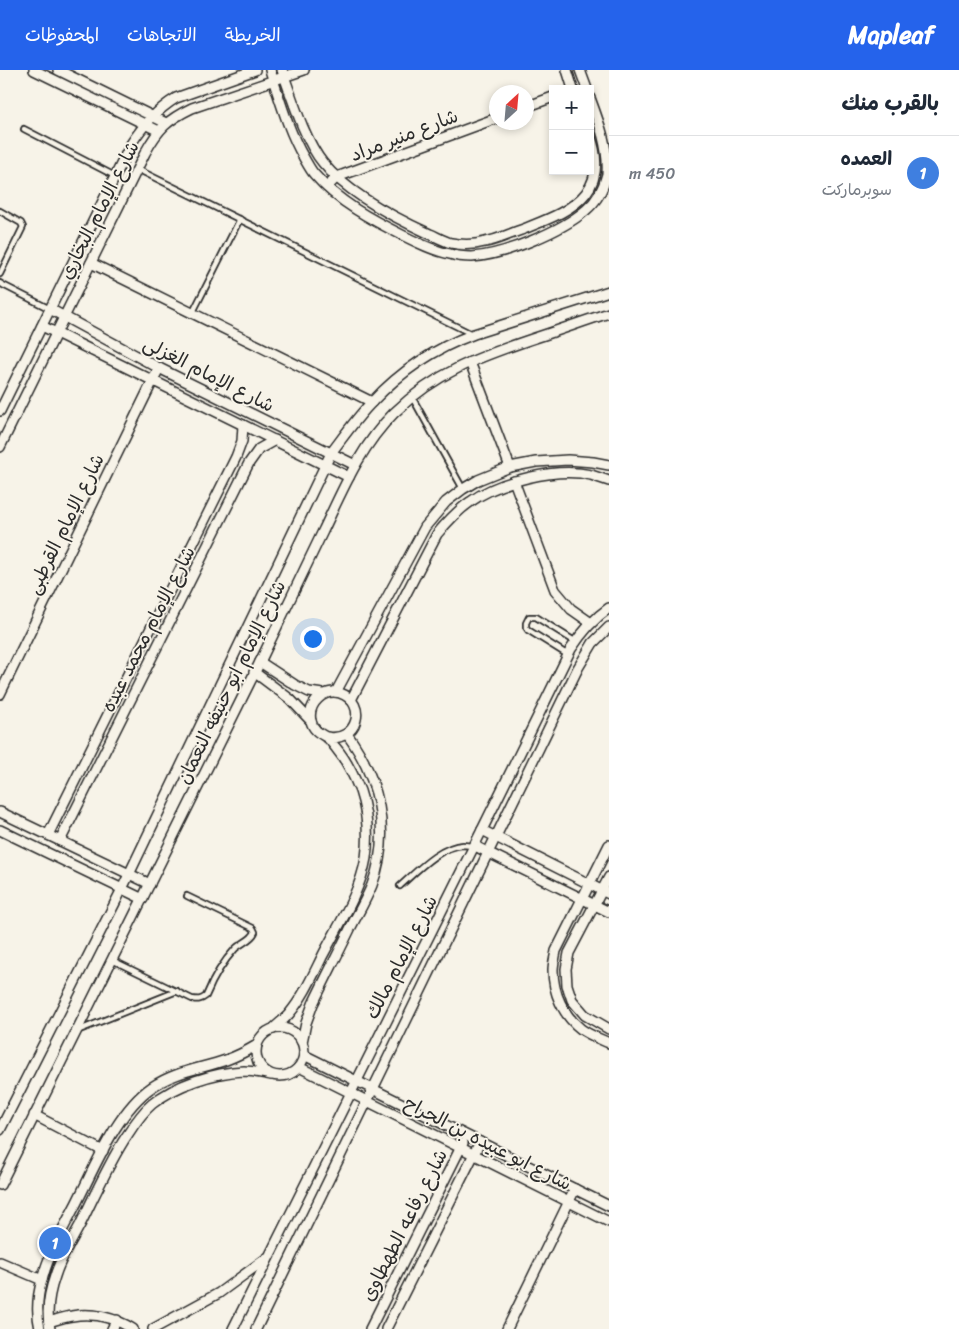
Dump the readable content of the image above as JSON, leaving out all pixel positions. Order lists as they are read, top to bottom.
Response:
{
  "streets": {
    "street": [
      "شارع منير مراد",
      "شارع الإمام البخاري",
      "شارع الإمام الغزلى",
      "شارع الإمام القرطبى",
      "شارع الإمام محمد عبده",
      "شارع الإمام ابو حنيفه النعمان",
      "شارع الإمام مالك",
      "شارع ابو عبيده بن الجراح",
      "شارع رفاعه الطهطاوى"
    ]
  },
  "crossings": [
    ["شارع الإمام البخاري", "شارع الإمام الغزلى"],
    ["شارع الإمام الغزلى", "شارع الإمام القرطبى"],
    ["شارع الإمام الغزلى", "شارع الإمام محمد عبده"],
    ["شارع الإمام الغزلى", "شارع الإمام ابو حنيفه النعمان"],
    ["شارع الإمام مالك", "شارع ابو عبيده بن الجراح"],
    ["شارع ابو عبيده بن الجراح", "شارع رفاعه الطهطاوى"]
  ],
  "north": "top right",
  "page": {
    "header": "Mapleaf",
    "nav": ["الخريطة", "الاتجاهات", "المحفوظات"],
    "heading": "بالقرب منك",
    "map_buttons": ["+", "−"],
    "list": [
      {
        "mark": "1",
        "name": "العمده",
        "note": "سوبرماركت",
        "value": "450 m"
      }
    ],
    "pins": "1"
  }
}
